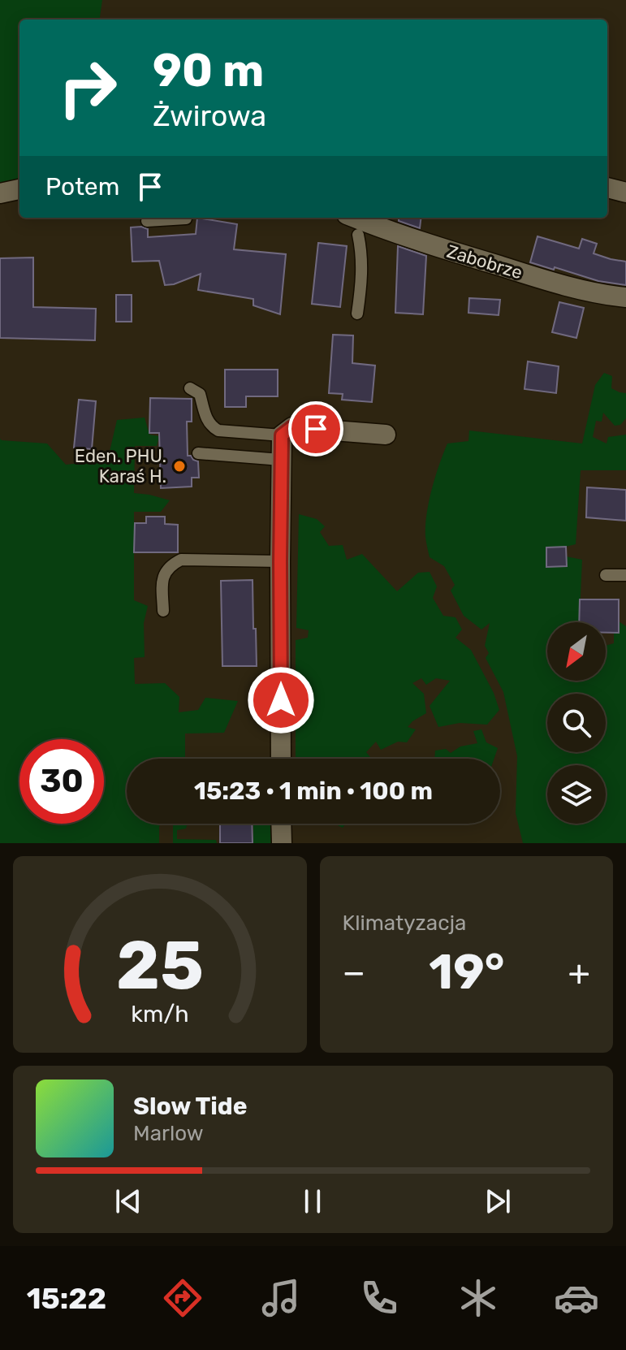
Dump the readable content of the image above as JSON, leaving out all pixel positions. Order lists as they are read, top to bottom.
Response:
{
  "streets": {
    "street": ["Zabobrze"]
  },
  "places": ["Eden. PHU. Karaś H."],
  "north": "bottom left",
  "page": {
    "turn": ["90 m", "Żwirowa"],
    "then": "Potem",
    "limit": "30",
    "trip": "15:23 · 1 min · 100 m",
    "tile": "Klimatyzacja",
    "heat": ["−", "19°", "+"],
    "song": ["Slow Tide", "Marlow"],
    "tabs": "15:22",
    "gauge": ["25", "km/h"]
  }
}
